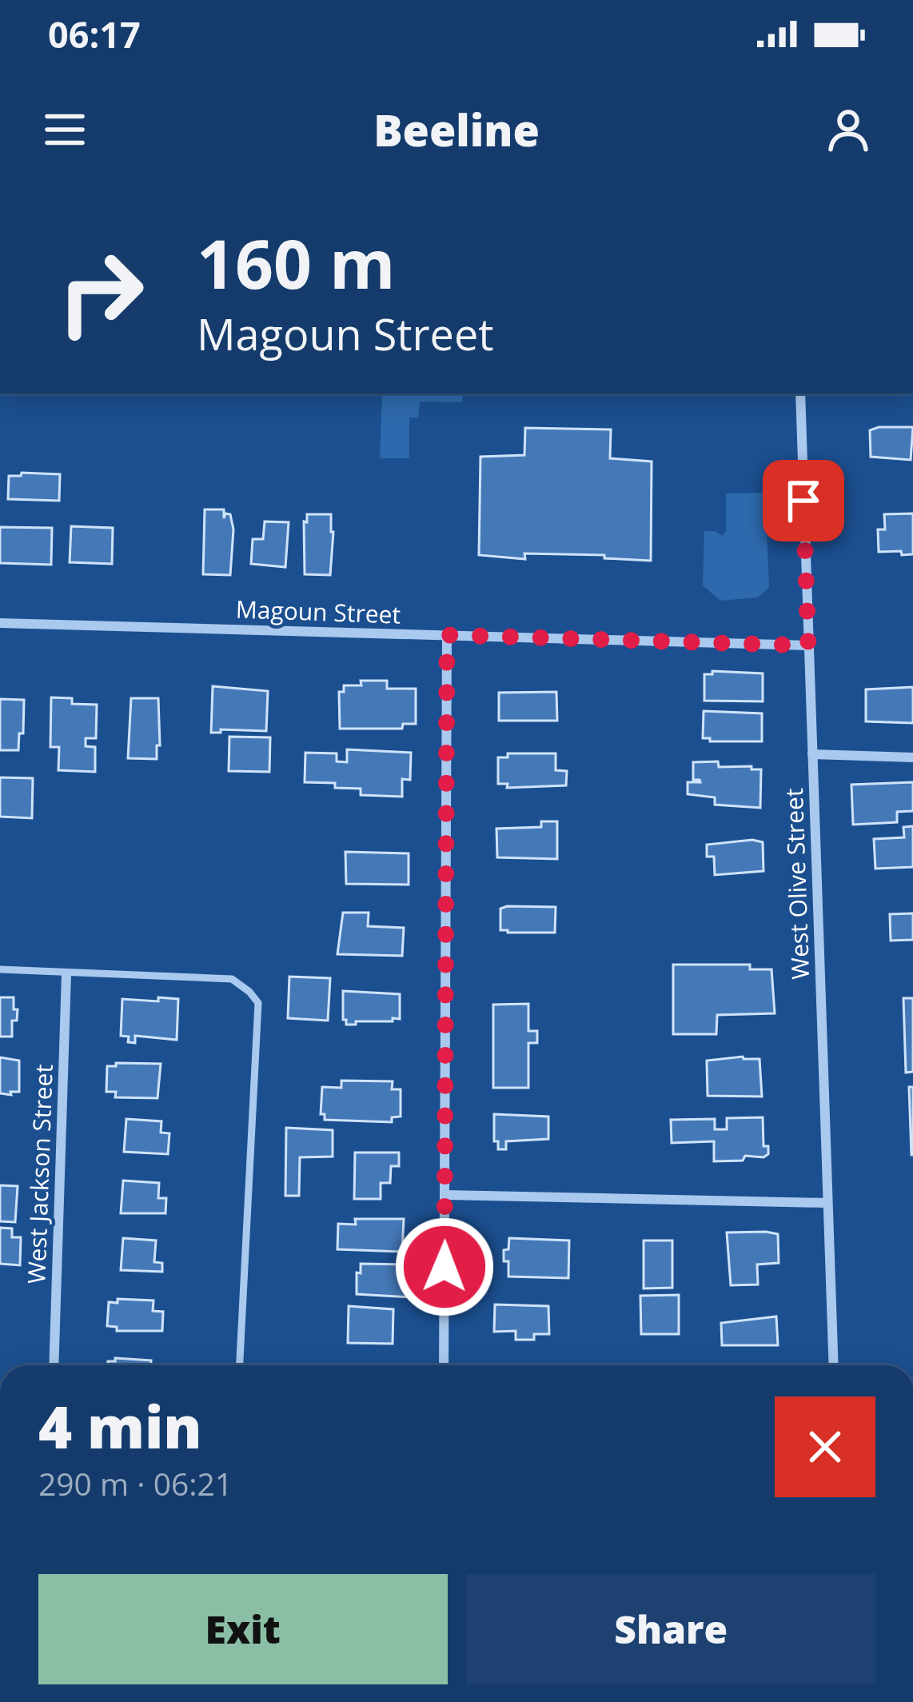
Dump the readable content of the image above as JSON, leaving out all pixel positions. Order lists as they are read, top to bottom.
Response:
{
  "streets": {
    "street": ["Magoun Street", "West Olive Street", "West Jackson Street"]
  },
  "crossings": [
    ["Magoun Street", "West Olive Street"]
  ],
  "page": {
    "status": "06:17",
    "header": "Beeline",
    "turn": ["160 m", "Magoun Street"],
    "heading": ["4 min", "290 m · 06:21"],
    "buttons": ["Exit", "Share"]
  }
}
